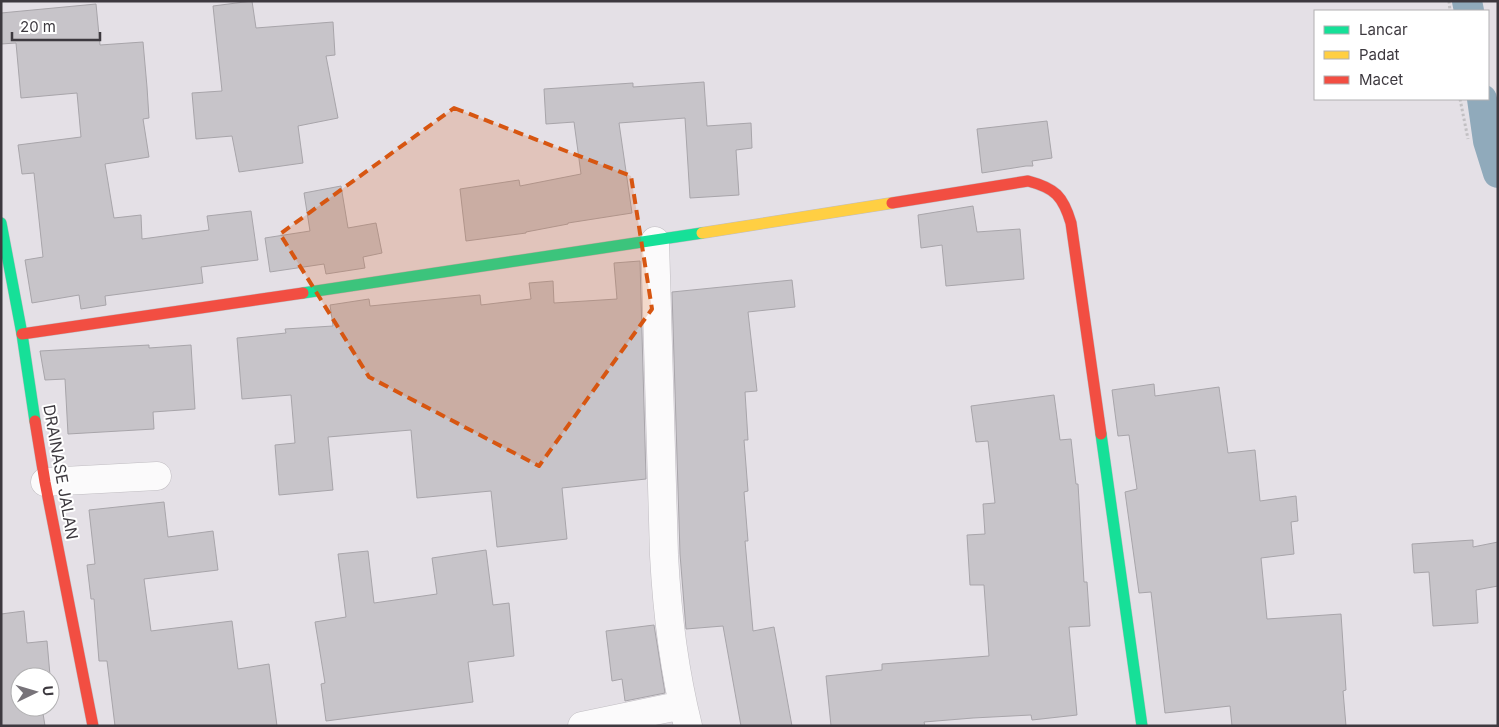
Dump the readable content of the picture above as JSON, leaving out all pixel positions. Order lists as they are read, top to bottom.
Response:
{
  "streets": {
    "street": ["DRAINASE JALAN"]
  },
  "legend": ["Lancar", "Padat", "Macet"],
  "scale_bar": "20 m",
  "north": "right"
}
